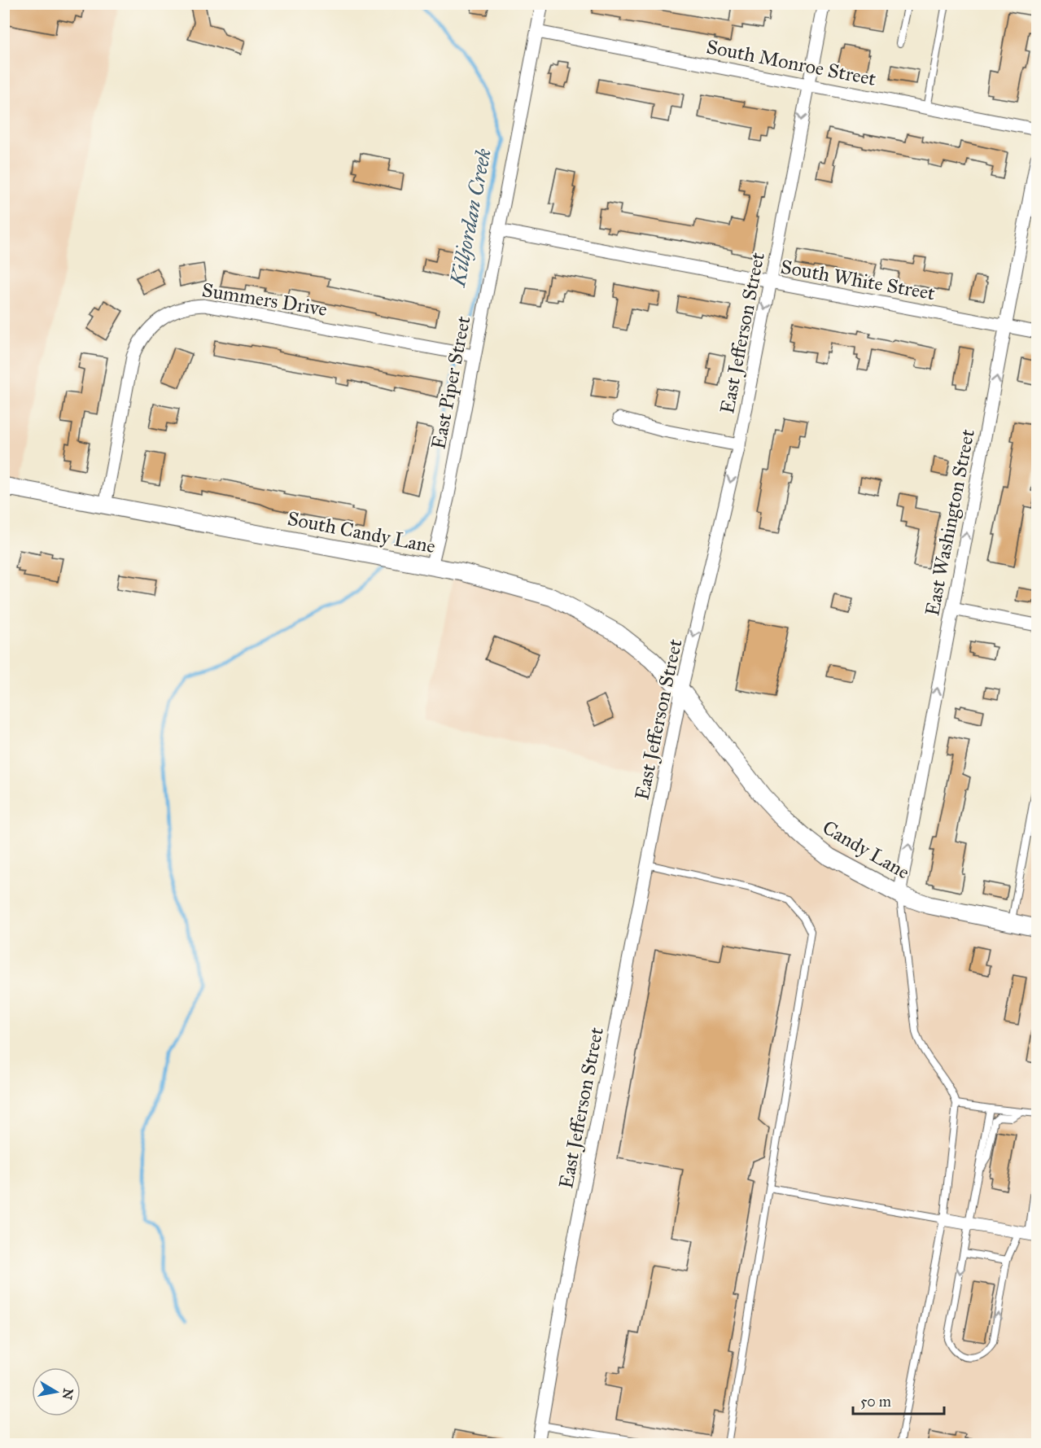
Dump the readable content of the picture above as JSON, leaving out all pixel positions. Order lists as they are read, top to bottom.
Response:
{
  "streets": {
    "main road": ["South Candy Lane", "Candy Lane"],
    "street": [
      "South Monroe Street",
      "South White Street",
      "Summers Drive",
      "East Jefferson Street",
      "East Piper Street",
      "East Washington Street"
    ]
  },
  "crossings": [
    ["South Monroe Street", "East Jefferson Street"],
    ["South Monroe Street", "East Piper Street"],
    ["South White Street", "East Jefferson Street"],
    ["South White Street", "East Piper Street"],
    ["South White Street", "East Washington Street"],
    ["Summers Drive", "East Piper Street"],
    ["Summers Drive", "South Candy Lane"],
    ["East Jefferson Street", "South Candy Lane"],
    ["East Jefferson Street", "Candy Lane"],
    ["East Piper Street", "South Candy Lane"],
    ["East Washington Street", "Candy Lane"],
    ["South Candy Lane", "Candy Lane"]
  ],
  "one_way": ["East Jefferson Street", "East Washington Street"],
  "water": ["Killjordan Creek"],
  "scale_bar": "50 m",
  "north": "right"
}
